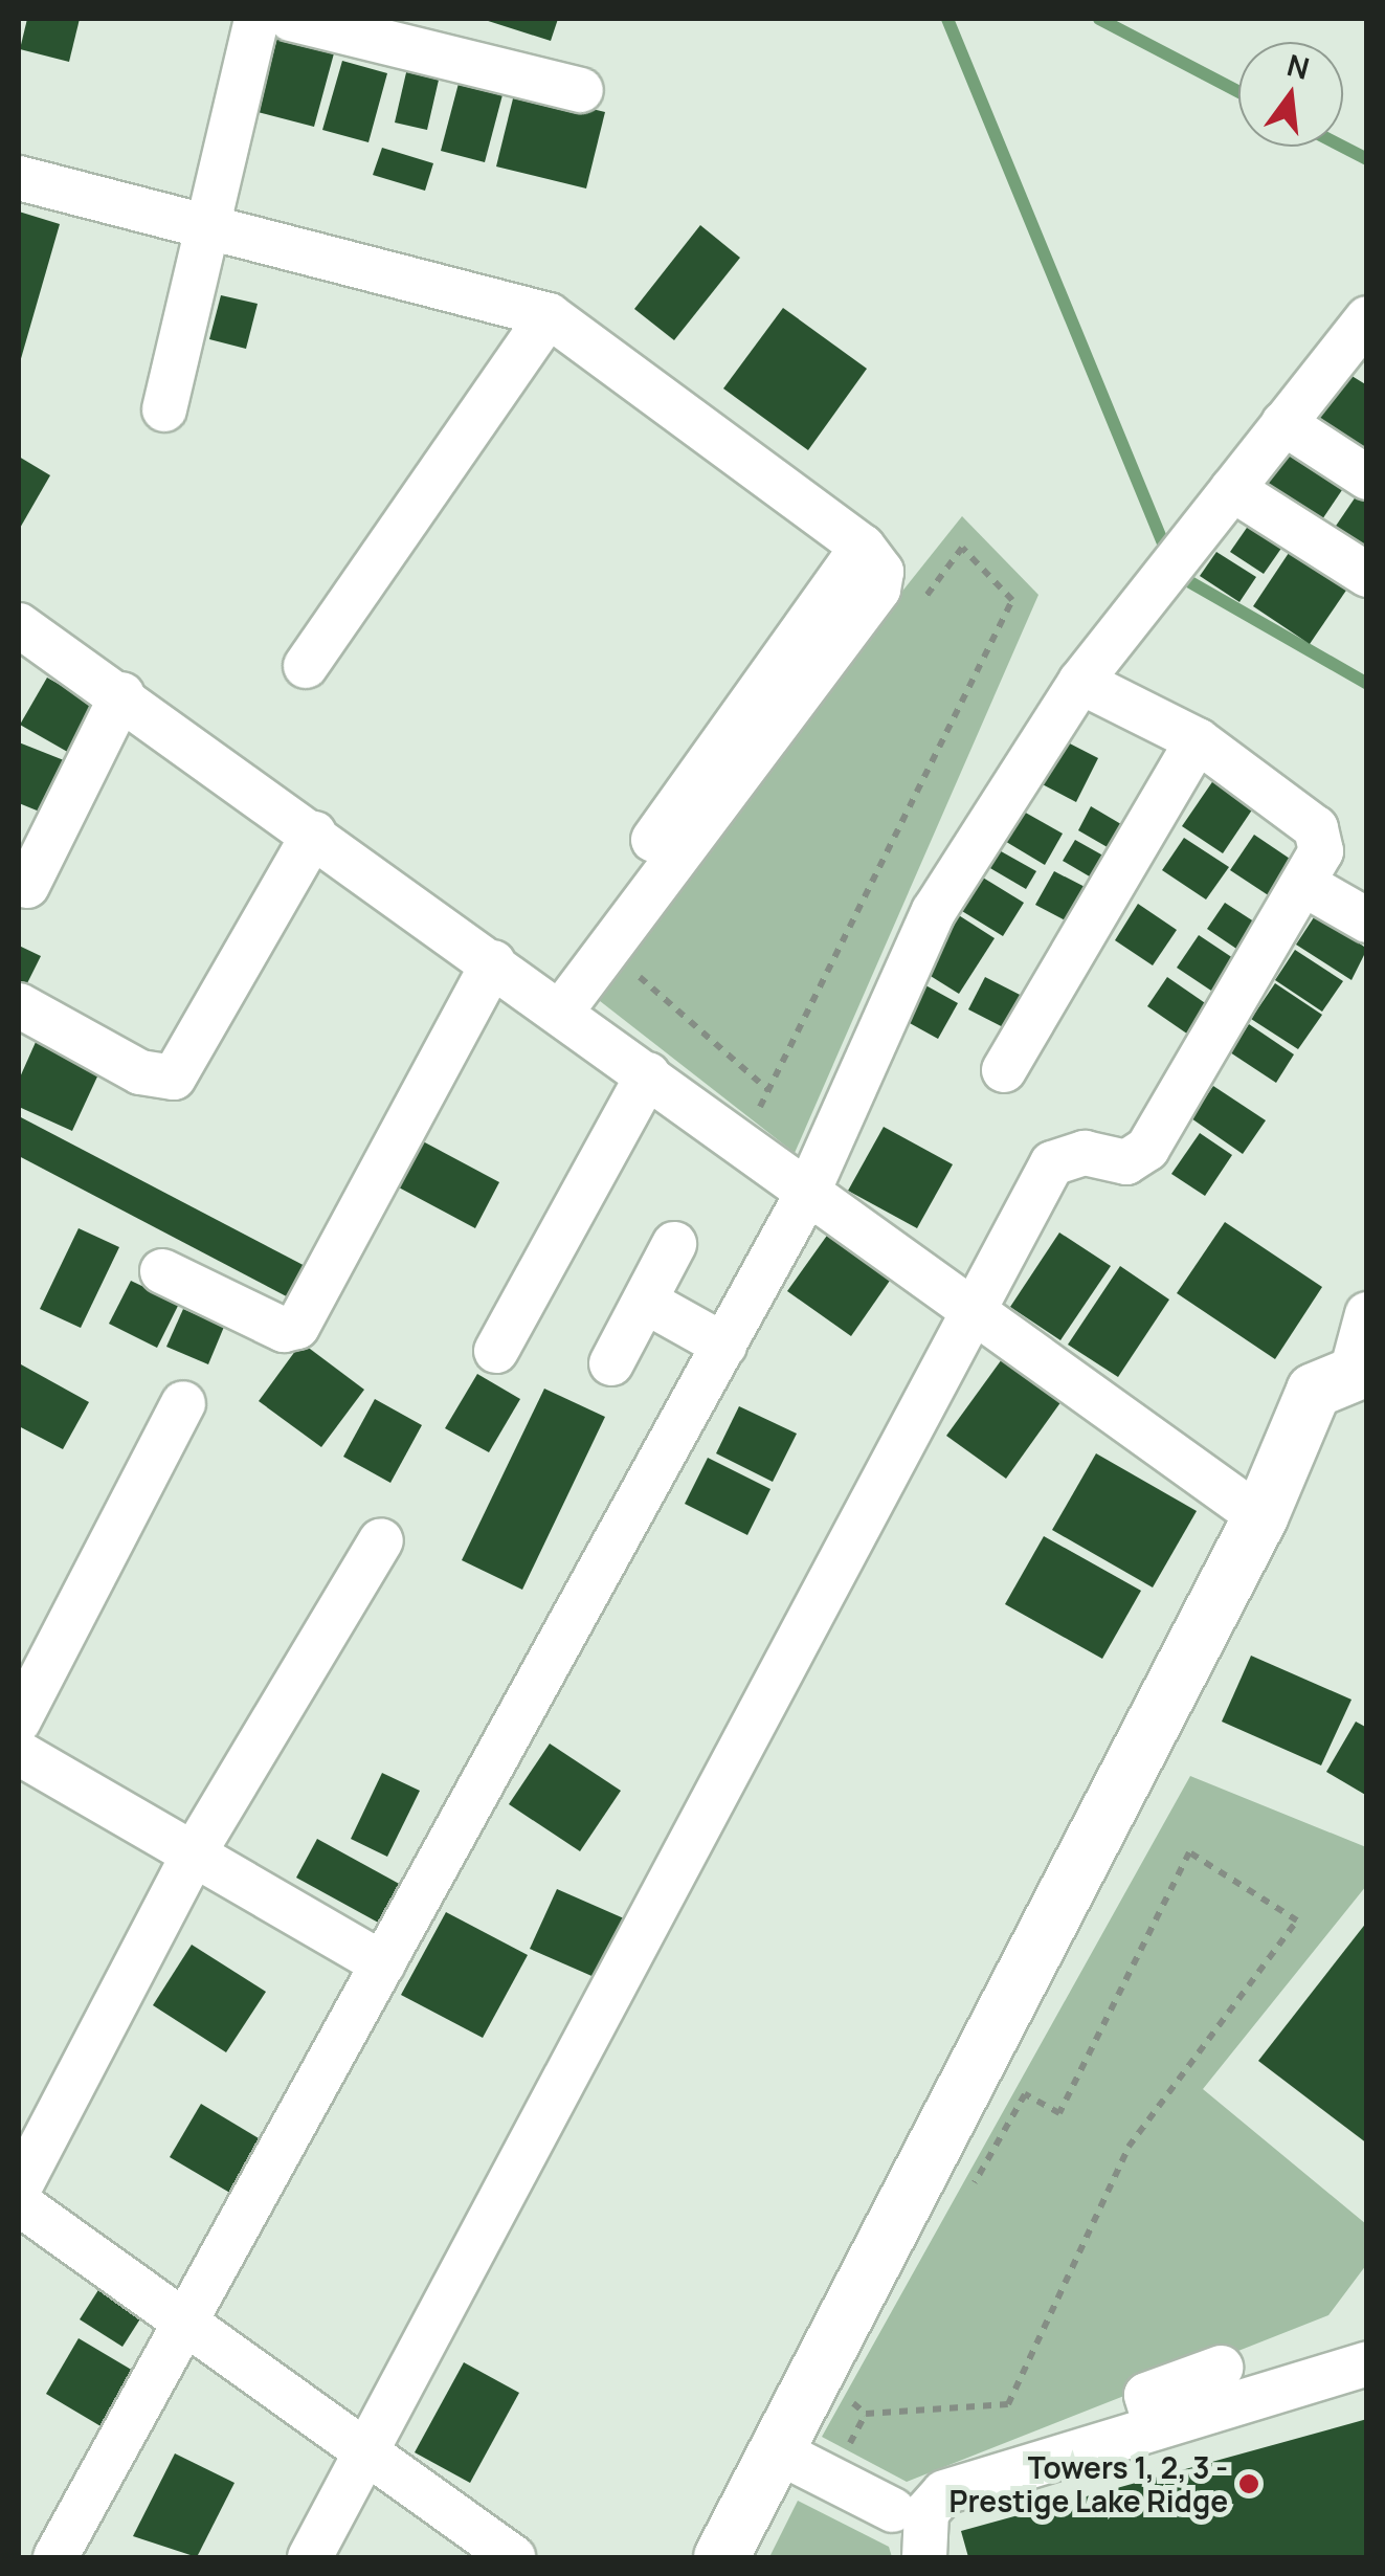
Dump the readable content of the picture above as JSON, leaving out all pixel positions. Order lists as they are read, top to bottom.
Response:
{
  "places": ["Towers 1, 2, 3 - Prestige Lake Ridge"],
  "north": "top"
}
